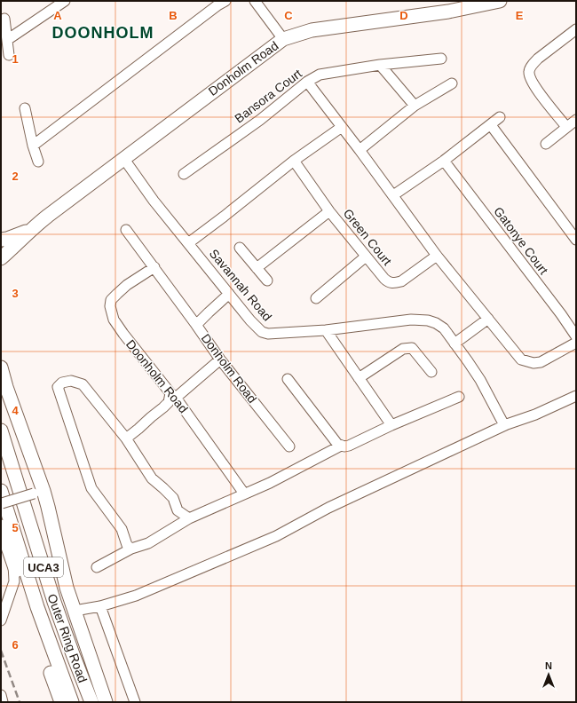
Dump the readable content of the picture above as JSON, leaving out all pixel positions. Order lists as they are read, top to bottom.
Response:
{
  "streets": {
    "main road": ["Donholm Road", "UCA3", "Outer Ring Road"],
    "street": [
      "Bansora Court",
      "Green Court",
      "Gatonye Court",
      "Savannah Road",
      "Doonholm Road"
    ]
  },
  "crossings": [
    ["Donholm Road", "Savannah Road"]
  ],
  "districts": ["DOONHOLM"],
  "north": "top",
  "grid": {
    "columns": [
      "A",
      "B",
      "C",
      "D",
      "E"
    ],
    "rows": [
      "1",
      "2",
      "3",
      "4",
      "5",
      "6"
    ]
  }
}
